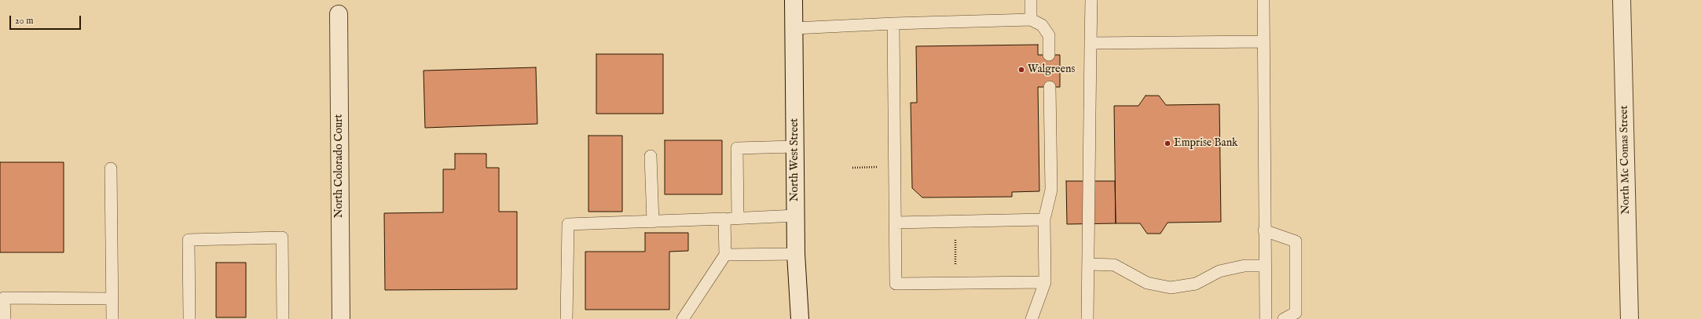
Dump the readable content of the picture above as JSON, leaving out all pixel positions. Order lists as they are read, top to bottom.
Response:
{
  "streets": {
    "street": ["North West Street", "North Mc Comas Street", "North Colorado Court"]
  },
  "places": ["Walgreens", "Emprise Bank"],
  "scale_bar": "20 m"
}
